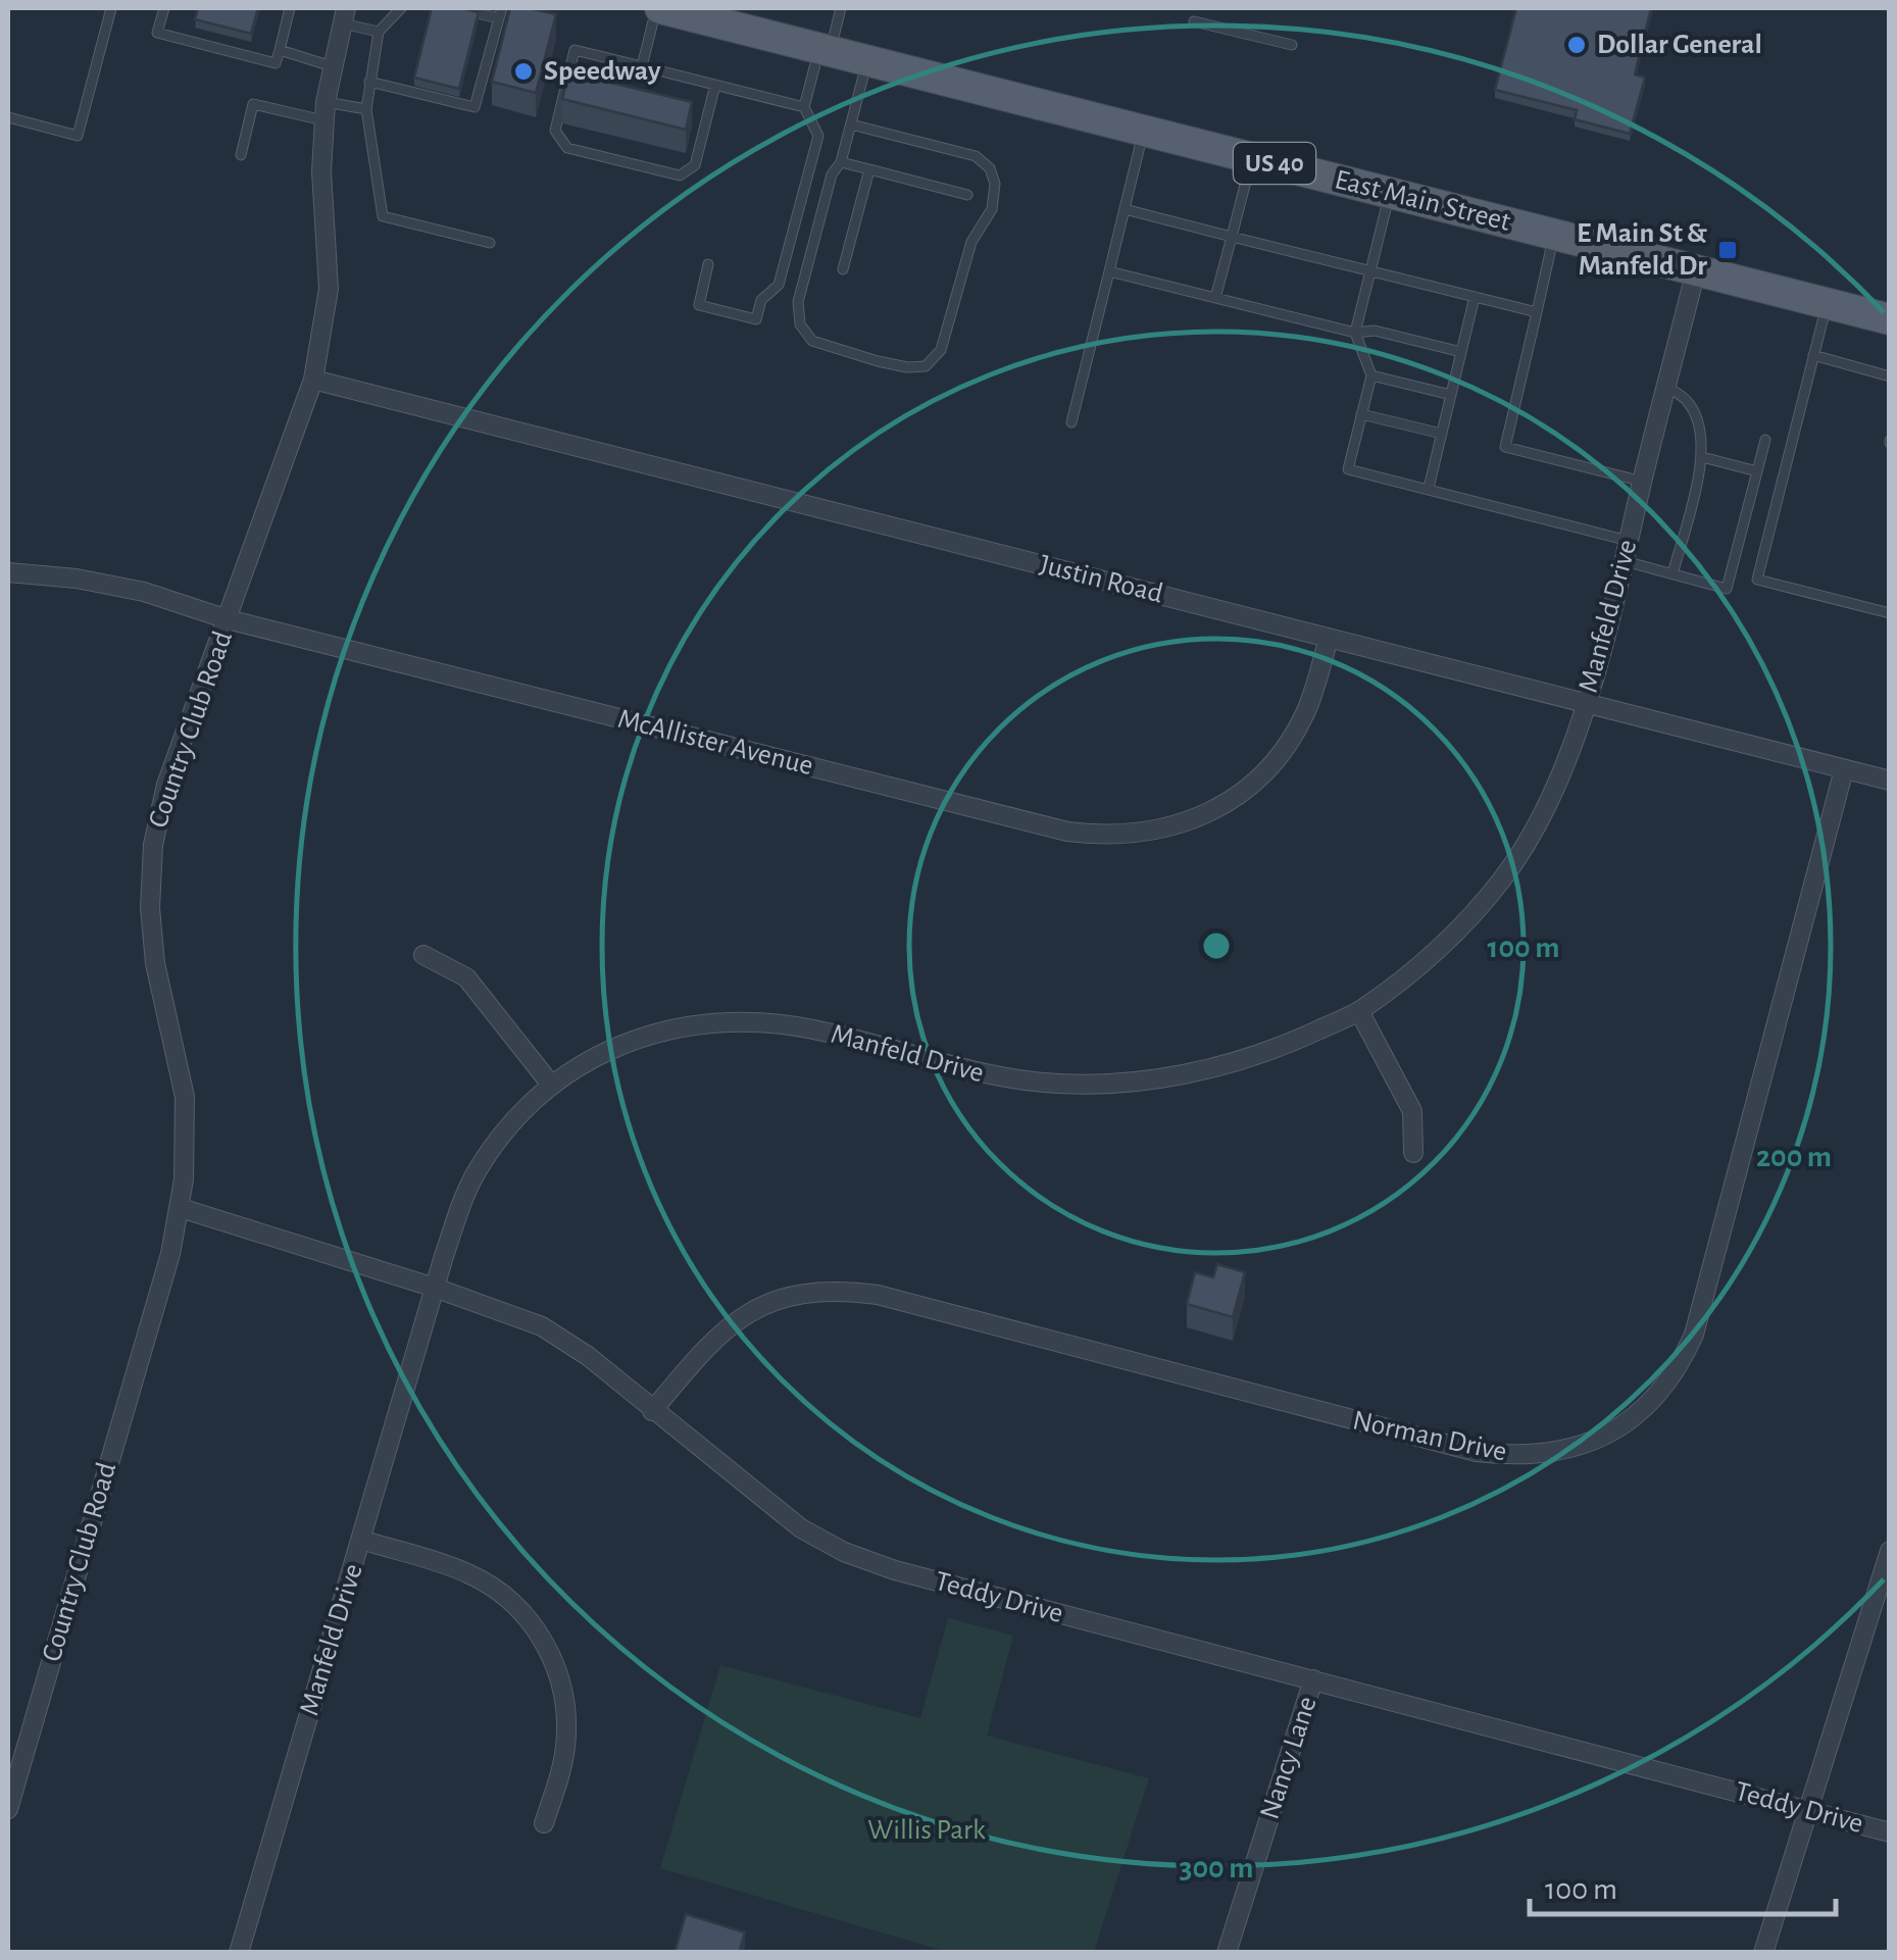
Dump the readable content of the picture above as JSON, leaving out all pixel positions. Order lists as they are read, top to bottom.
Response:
{
  "streets": {
    "main road": ["US 40", "East Main Street"],
    "street": [
      "Justin Road",
      "Manfeld Drive",
      "Country Club Road",
      "McAllister Avenue",
      "Norman Drive",
      "Teddy Drive",
      "Nancy Lane"
    ]
  },
  "crossings": [
    ["East Main Street", "Manfeld Drive"],
    ["Justin Road", "Manfeld Drive"],
    ["Justin Road", "Country Club Road"],
    ["Justin Road", "McAllister Avenue"],
    ["Justin Road", "Norman Drive"],
    ["Manfeld Drive", "Teddy Drive"],
    ["Country Club Road", "McAllister Avenue"],
    ["Country Club Road", "Teddy Drive"],
    ["Norman Drive", "Teddy Drive"],
    ["Teddy Drive", "Nancy Lane"]
  ],
  "parks": ["Willis Park"],
  "places": {
    "other": ["Dollar General", "Speedway"],
    "transit": ["E Main St & Manfeld Dr"]
  },
  "scale_bar": "100 m",
  "rings": ["100 m", "200 m", "300 m"]
}
